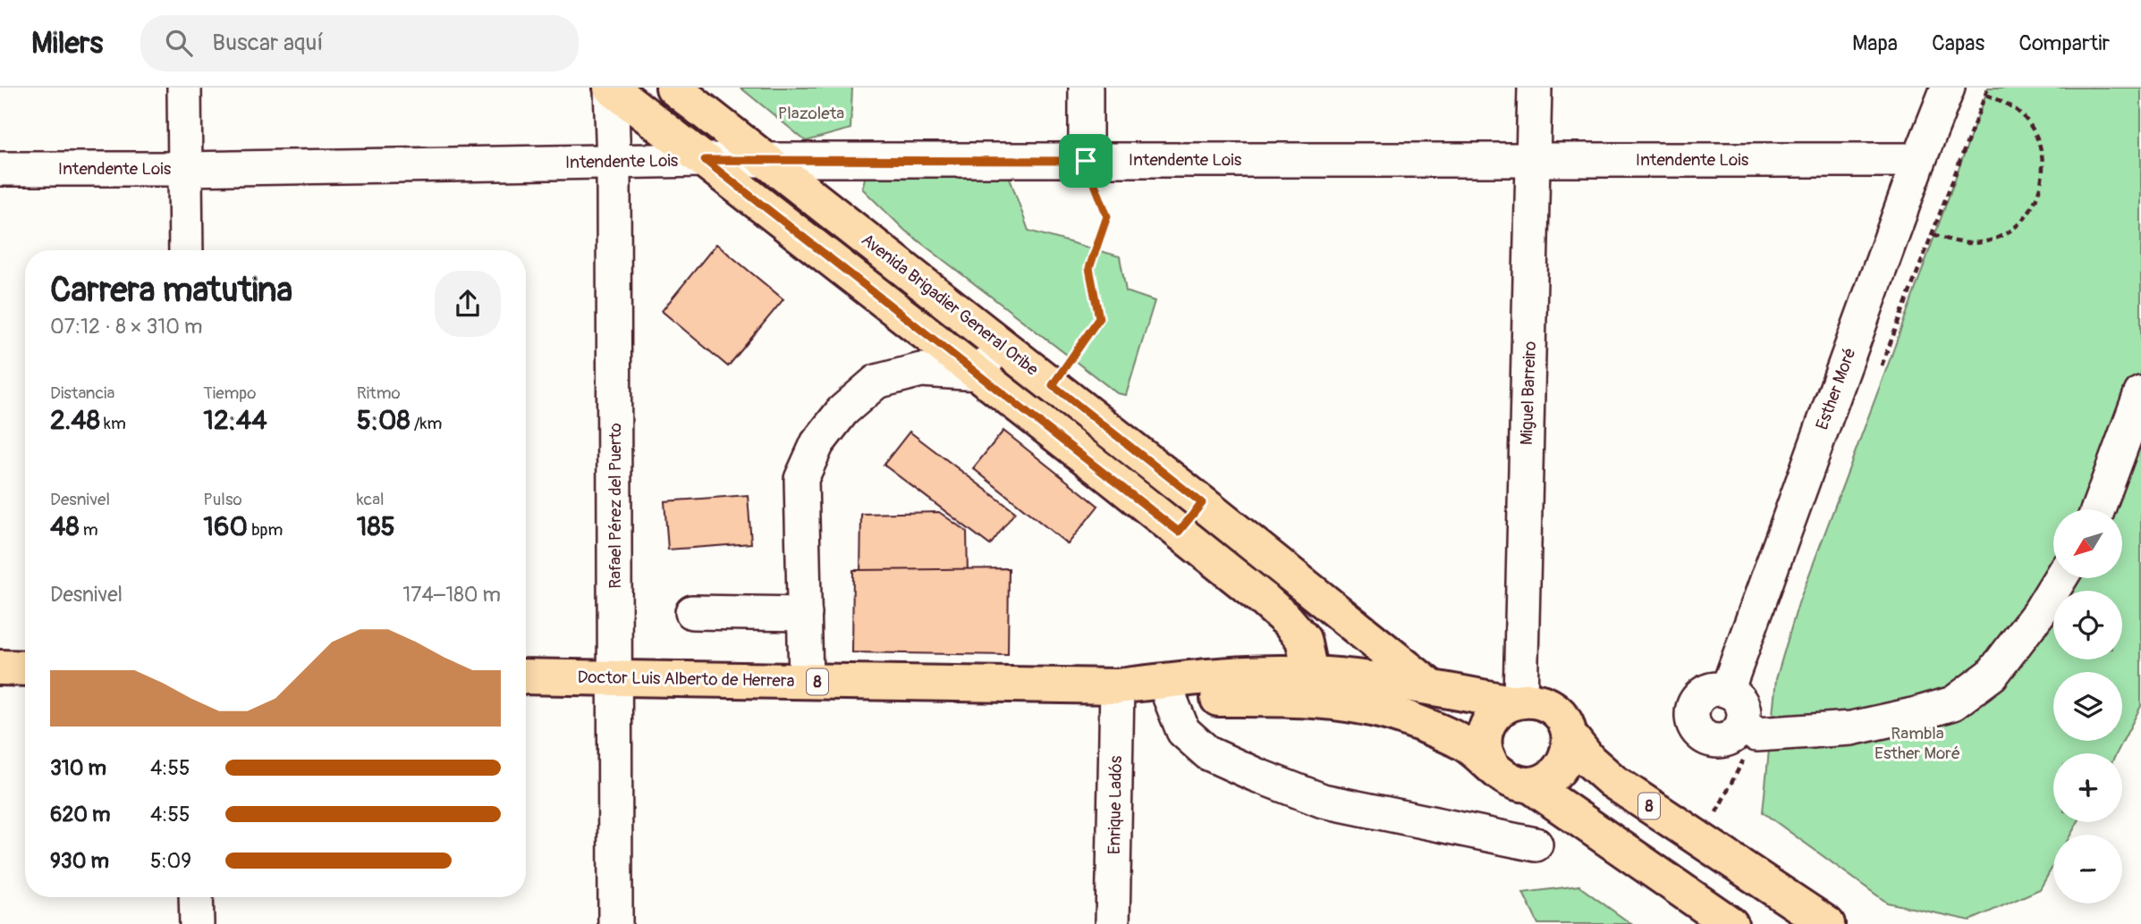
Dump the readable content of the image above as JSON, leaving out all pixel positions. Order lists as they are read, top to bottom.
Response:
{
  "streets": {
    "main road": ["Avenida Brigadier General Oribe", "Doctor Luis Alberto de Herrera", "8"],
    "street": [
      "Intendente Lois",
      "Esther Moré",
      "Miguel Barreiro",
      "Rafael Pérez del Puerto",
      "Enrique Ladós"
    ]
  },
  "crossings": [
    ["Intendente Lois", "Avenida Brigadier General Oribe"],
    ["Intendente Lois", "Esther Moré"],
    ["Intendente Lois", "Miguel Barreiro"],
    ["Intendente Lois", "Rafael Pérez del Puerto"],
    ["Avenida Brigadier General Oribe", "Doctor Luis Alberto de Herrera"],
    ["Miguel Barreiro", "Doctor Luis Alberto de Herrera"],
    ["Miguel Barreiro", "8"],
    ["Rafael Pérez del Puerto", "Doctor Luis Alberto de Herrera"],
    ["Doctor Luis Alberto de Herrera", "8"],
    ["Doctor Luis Alberto de Herrera", "Enrique Ladós"]
  ],
  "parks": ["Plazoleta", "Rambla Esther Moré"],
  "north": "bottom left",
  "page": {
    "header": "Milers",
    "search": "Buscar aquí",
    "nav": ["Mapa", "Capas", "Compartir"],
    "heading": ["Carrera matutina", "07:12 · 8 × 310 m"],
    "stats": [
      ["Distancia", "2.48 km"],
      ["Tiempo", "12:44"],
      ["Ritmo", "5:08 /km"],
      ["Desnivel", "48 m"],
      ["Pulso", "160 bpm"],
      ["kcal", "185"]
    ],
    "map_buttons": ["+", "−"],
    "chart": ["Desnivel", "174–180 m"],
    "list": [
      {
        "name": "310 m",
        "note": "4:55"
      },
      {
        "name": "620 m",
        "note": "4:55"
      },
      {
        "name": "930 m",
        "note": "5:09"
      }
    ]
  }
}
